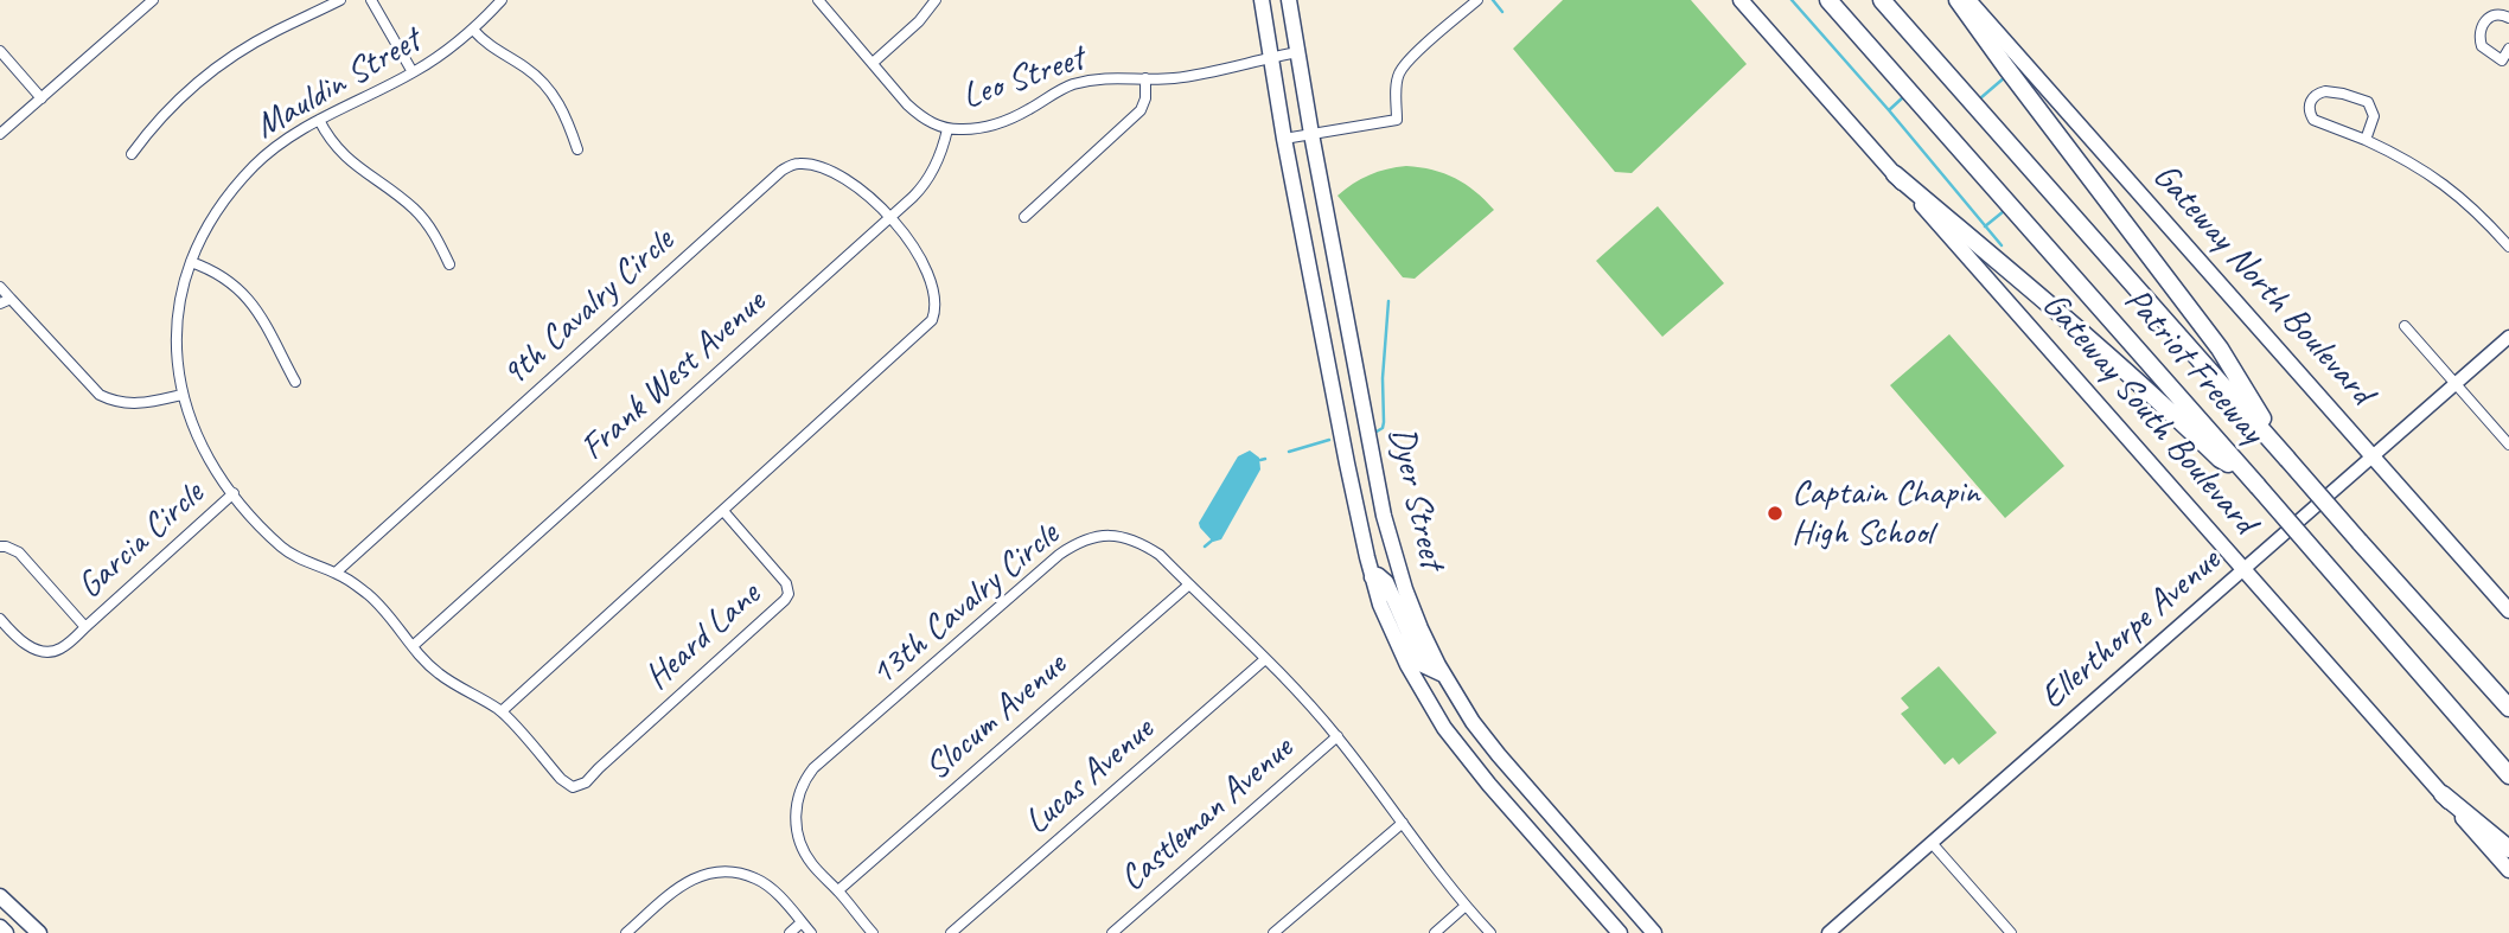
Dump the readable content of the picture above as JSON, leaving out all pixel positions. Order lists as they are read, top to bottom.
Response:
{
  "streets": {
    "highway": ["Patriot Freeway"],
    "main road": ["Gateway North Boulevard", "Gateway South Boulevard", "Dyer Street"],
    "street": [
      "Leo Street",
      "Mauldin Street",
      "9th Cavalry Circle",
      "Frank West Avenue",
      "Garcia Circle",
      "13th Cavalry Circle",
      "Ellerthorpe Avenue",
      "Heard Lane",
      "Slocum Avenue",
      "Lucas Avenue",
      "Castleman Avenue"
    ]
  },
  "crossings": [
    ["Leo Street", "Frank West Avenue"],
    ["Leo Street", "Dyer Street"],
    ["Mauldin Street", "9th Cavalry Circle"],
    ["Mauldin Street", "Frank West Avenue"],
    ["Mauldin Street", "Garcia Circle"],
    ["Mauldin Street", "Heard Lane"],
    ["Gateway North Boulevard", "Ellerthorpe Avenue"],
    ["9th Cavalry Circle", "Frank West Avenue"],
    ["9th Cavalry Circle", "Heard Lane"],
    ["Gateway South Boulevard", "Ellerthorpe Avenue"],
    ["13th Cavalry Circle", "Slocum Avenue"],
    ["13th Cavalry Circle", "Lucas Avenue"],
    ["13th Cavalry Circle", "Castleman Avenue"]
  ],
  "places": ["Captain Chapin High School"]
}
